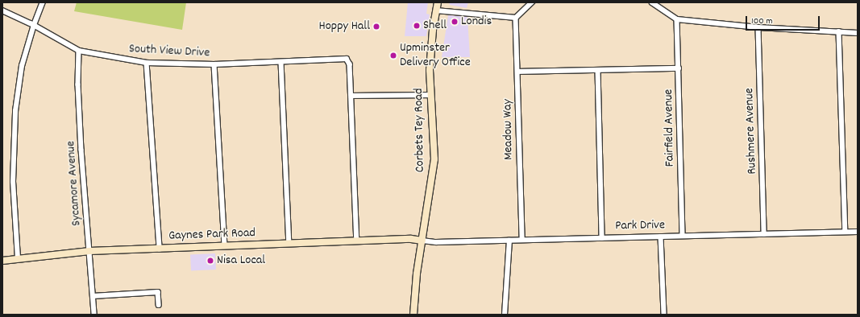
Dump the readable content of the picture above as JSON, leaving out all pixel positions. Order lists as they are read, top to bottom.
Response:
{
  "streets": {
    "street": [
      "South View Drive",
      "Fairfield Avenue",
      "Meadow Way",
      "Corbets Tey Road",
      "Rushmere Avenue",
      "Sycamore Avenue",
      "Park Drive",
      "Gaynes Park Road"
    ]
  },
  "crossings": [
    ["South View Drive", "Sycamore Avenue"],
    ["Fairfield Avenue", "Park Drive"],
    ["Meadow Way", "Park Drive"],
    ["Corbets Tey Road", "Park Drive"],
    ["Corbets Tey Road", "Gaynes Park Road"],
    ["Rushmere Avenue", "Park Drive"],
    ["Sycamore Avenue", "Gaynes Park Road"],
    ["Park Drive", "Gaynes Park Road"]
  ],
  "places": [
    "Londis",
    "Shell",
    "Hoppy Hall",
    "Upminster Delivery Office",
    "Nisa Local"
  ],
  "scale_bar": "100 m"
}
